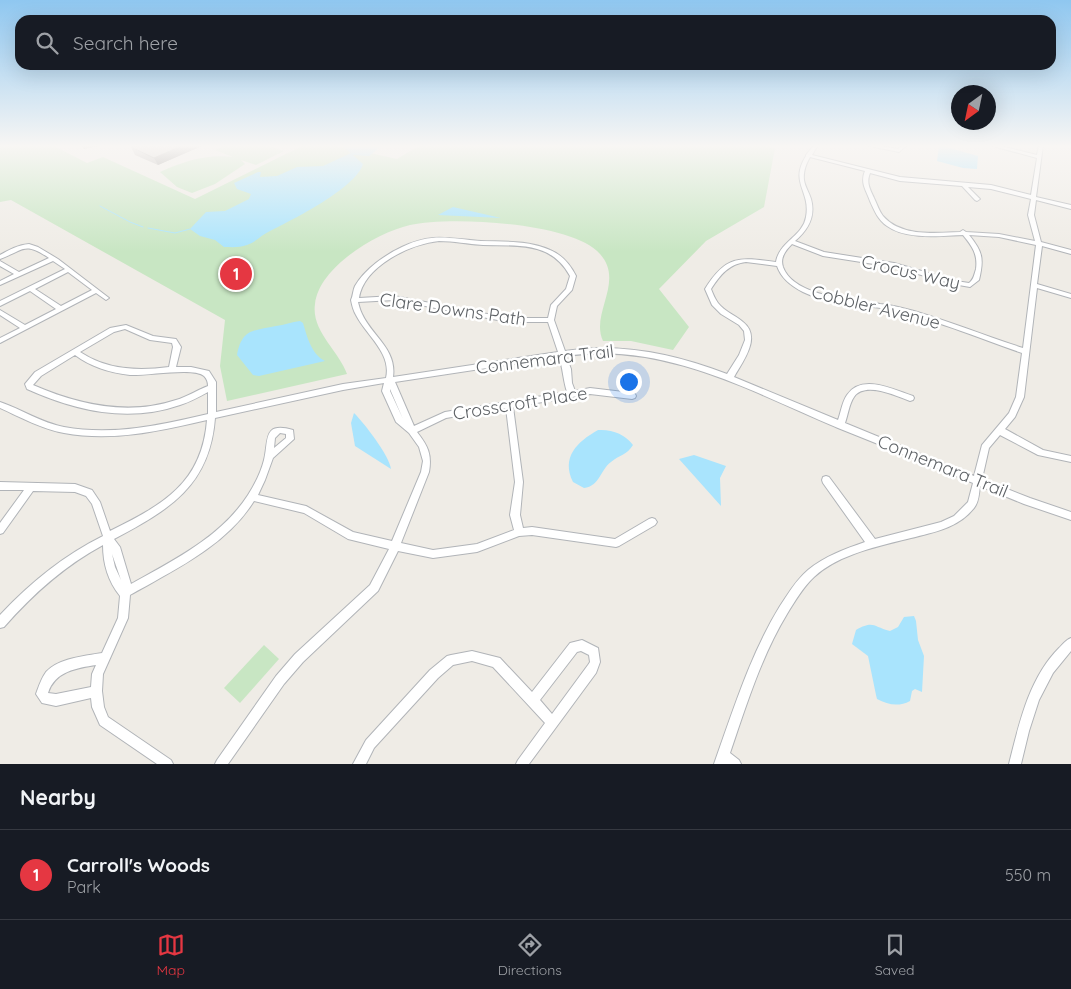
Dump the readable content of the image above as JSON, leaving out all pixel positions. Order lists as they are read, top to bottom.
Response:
{
  "streets": {
    "street": [
      "Crocus Way",
      "Cobbler Avenue",
      "Clare Downs Path",
      "Connemara Trail",
      "Crosscroft Place"
    ]
  },
  "north": "bottom left",
  "page": {
    "search": "Search here",
    "pins": "1",
    "heading": "Nearby",
    "list": [
      {
        "mark": "1",
        "name": "Carroll's Woods",
        "note": "Park",
        "value": "550 m"
      }
    ],
    "nav": ["Map", "Directions", "Saved"]
  }
}
